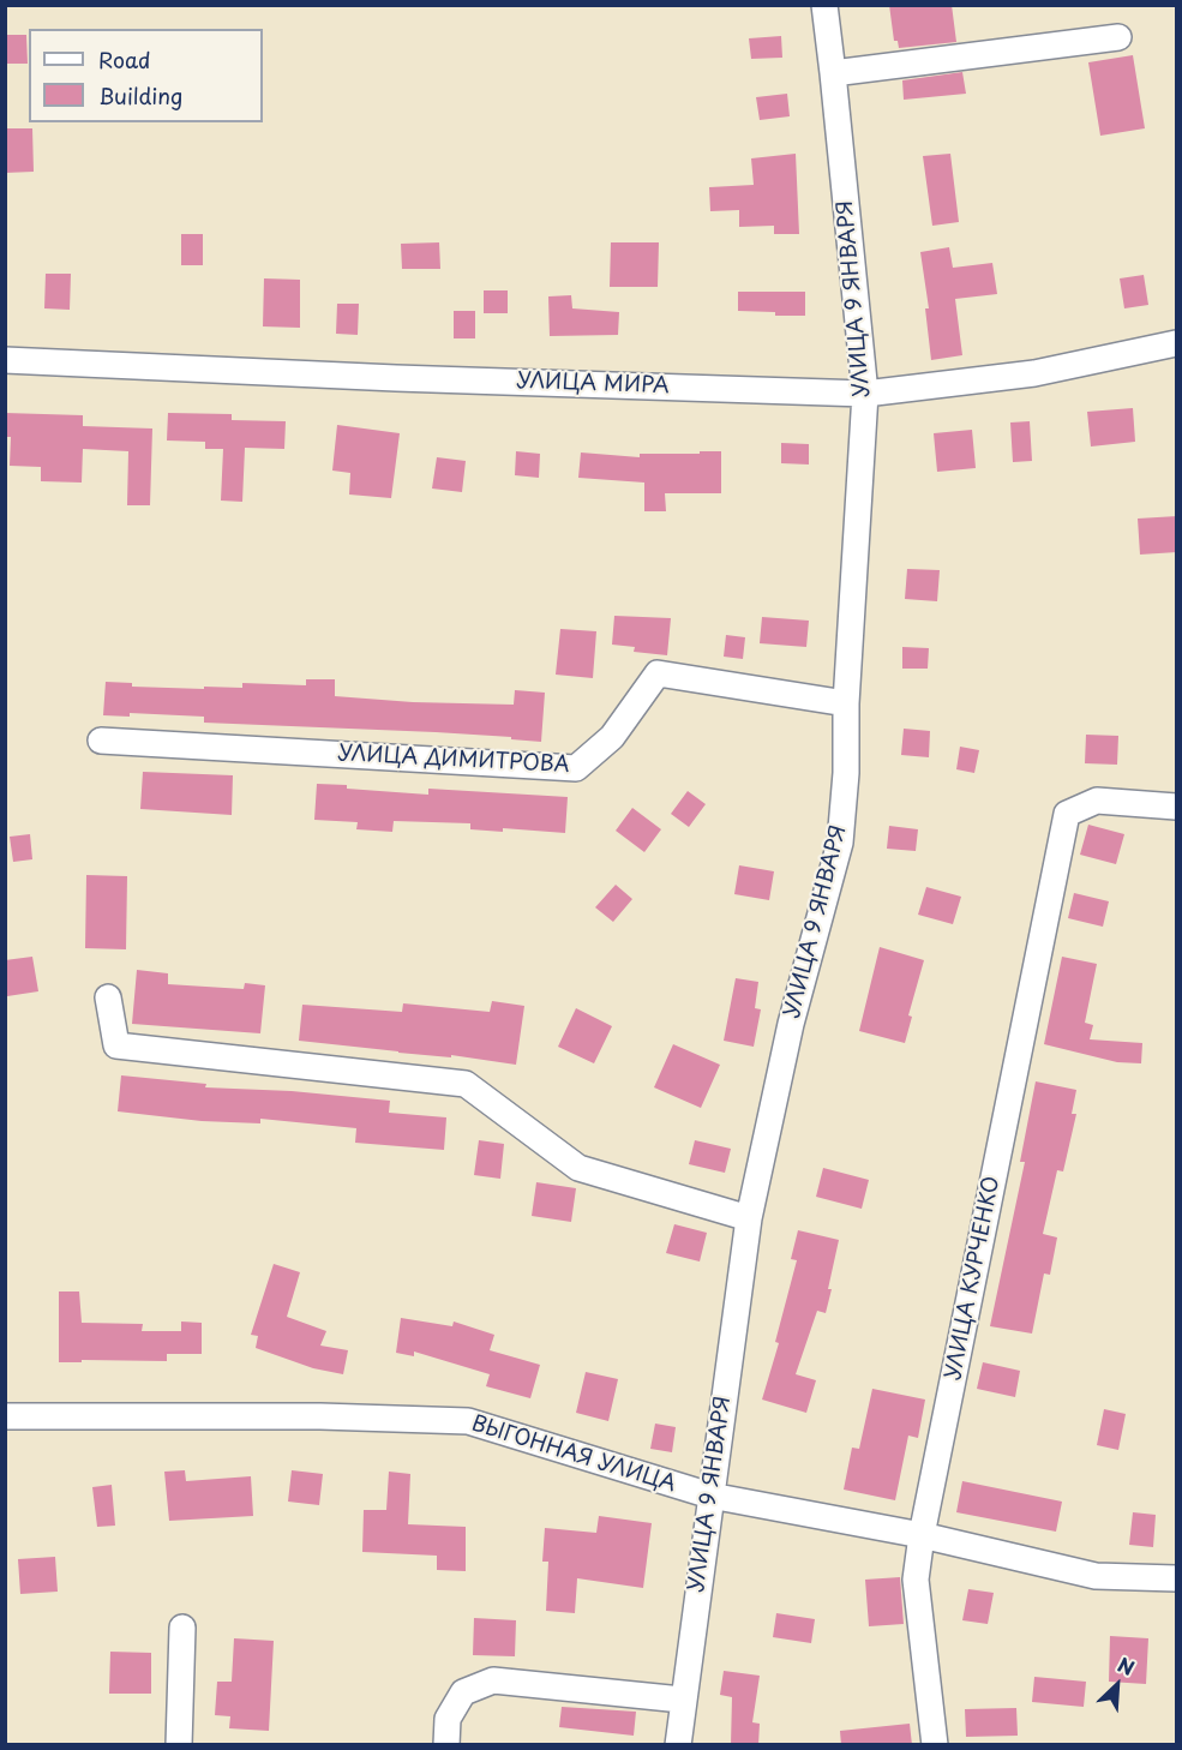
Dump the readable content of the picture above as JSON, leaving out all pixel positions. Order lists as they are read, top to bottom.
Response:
{
  "streets": {
    "street": [
      "УЛИЦА 9 ЯНВАРЯ",
      "УЛИЦА МИРА",
      "УЛИЦА ДИМИТРОВА",
      "УЛИЦА КУРЧЕНКО",
      "ВЫГОННАЯ УЛИЦА"
    ]
  },
  "crossings": [
    ["УЛИЦА 9 ЯНВАРЯ", "УЛИЦА МИРА"],
    ["УЛИЦА 9 ЯНВАРЯ", "УЛИЦА ДИМИТРОВА"],
    ["УЛИЦА 9 ЯНВАРЯ", "ВЫГОННАЯ УЛИЦА"],
    ["УЛИЦА КУРЧЕНКО", "ВЫГОННАЯ УЛИЦА"]
  ],
  "legend": ["Road", "Building"],
  "north": "top right"
}
